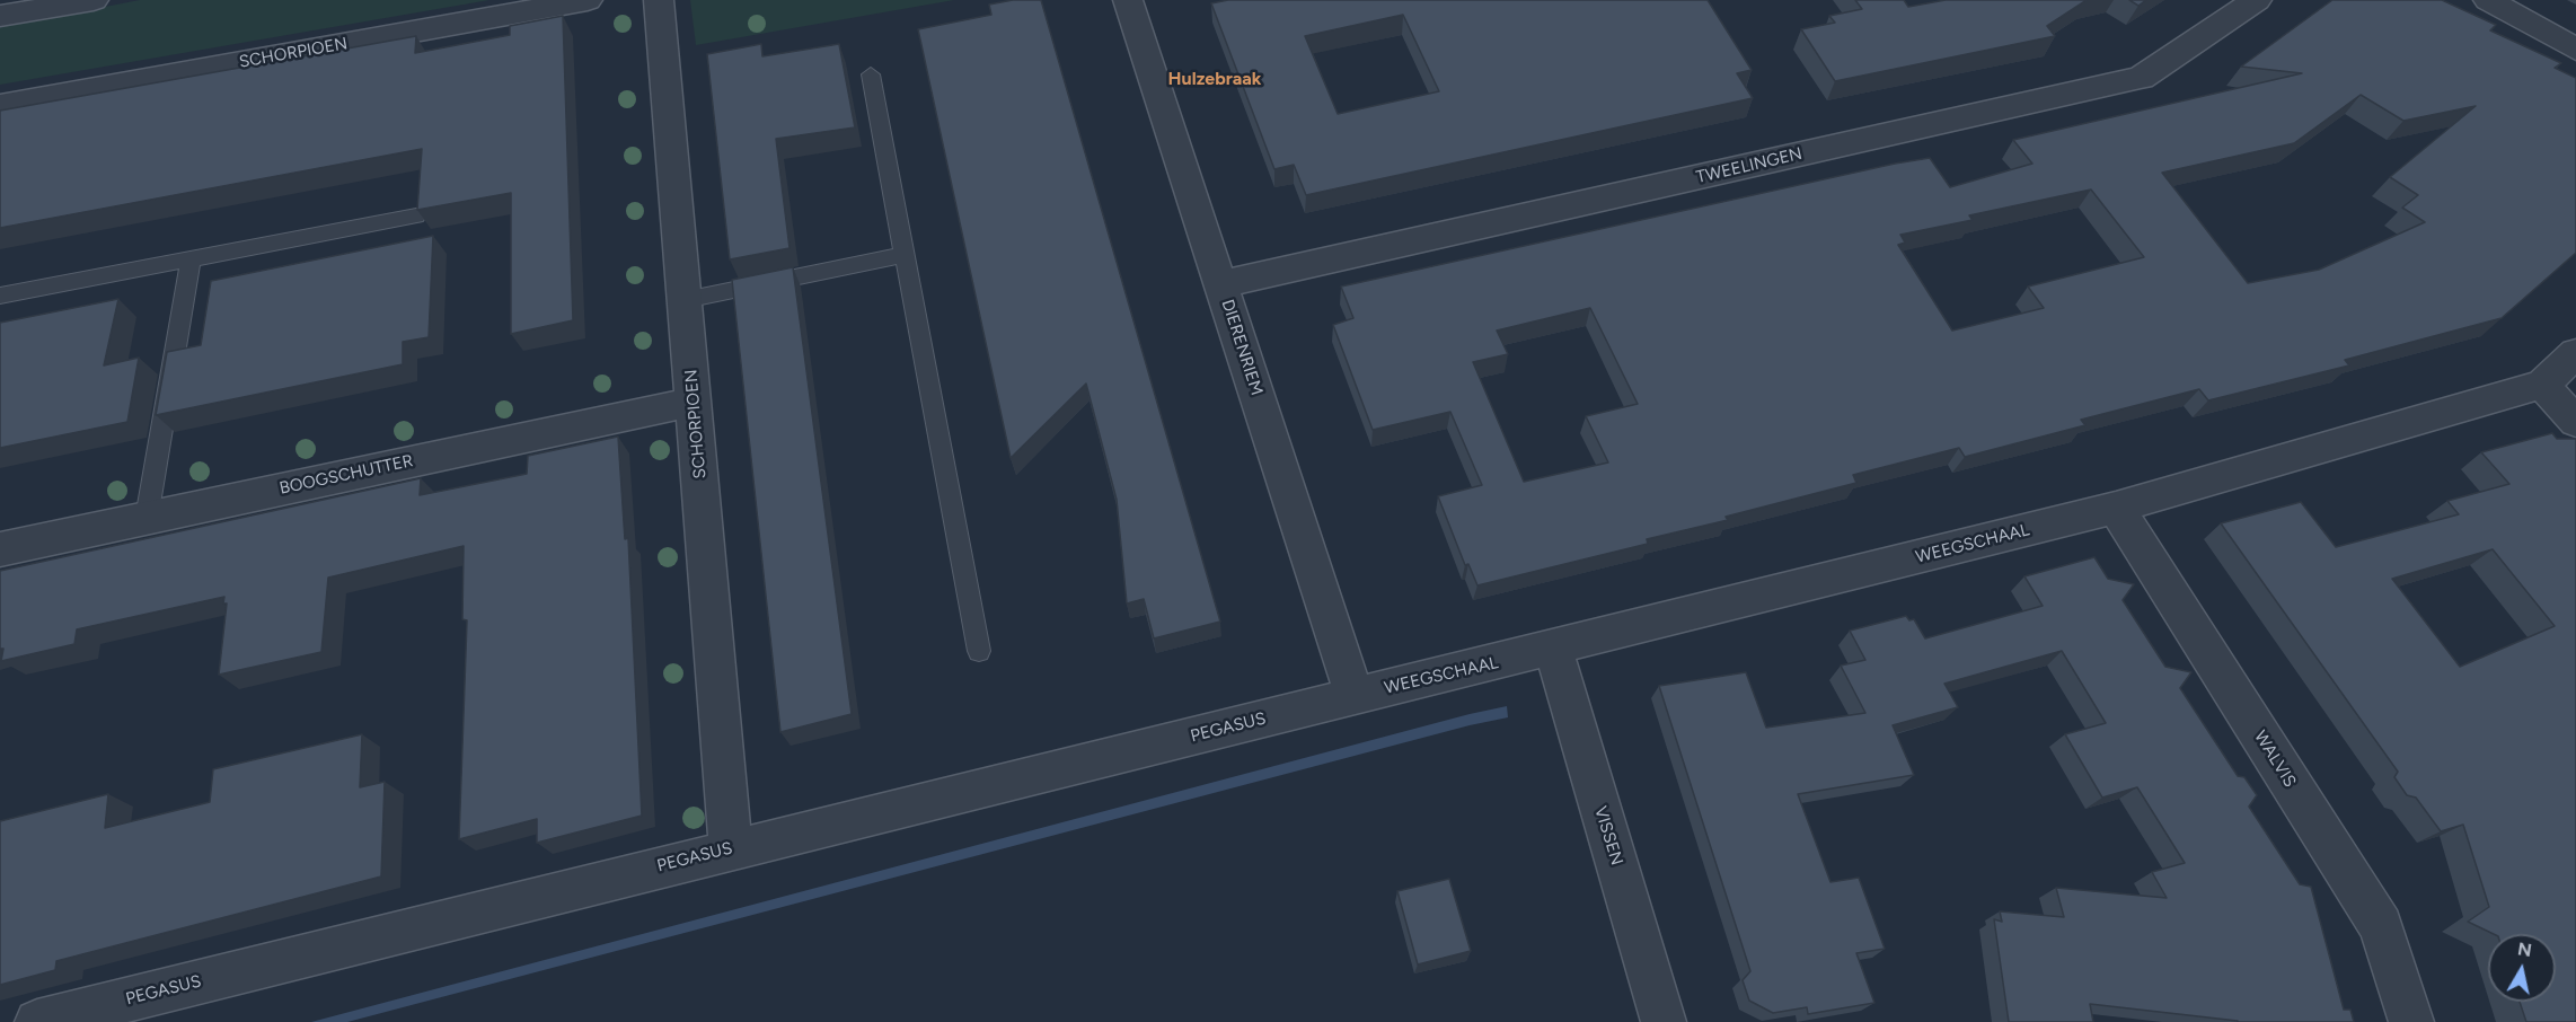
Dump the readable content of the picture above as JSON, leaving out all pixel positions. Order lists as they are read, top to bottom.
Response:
{
  "streets": {
    "street": [
      "SCHORPIOEN",
      "TWEELINGEN",
      "DIERENRIEM",
      "BOOGSCHUTTER",
      "WEEGSCHAAL",
      "PEGASUS",
      "WALVIS",
      "VISSEN"
    ]
  },
  "crossings": [
    ["SCHORPIOEN", "BOOGSCHUTTER"],
    ["SCHORPIOEN", "PEGASUS"],
    ["TWEELINGEN", "DIERENRIEM"],
    ["DIERENRIEM", "WEEGSCHAAL"],
    ["DIERENRIEM", "PEGASUS"],
    ["WEEGSCHAAL", "PEGASUS"],
    ["WEEGSCHAAL", "WALVIS"],
    ["WEEGSCHAAL", "VISSEN"]
  ],
  "districts": ["Hulzebraak"],
  "north": "top"
}
